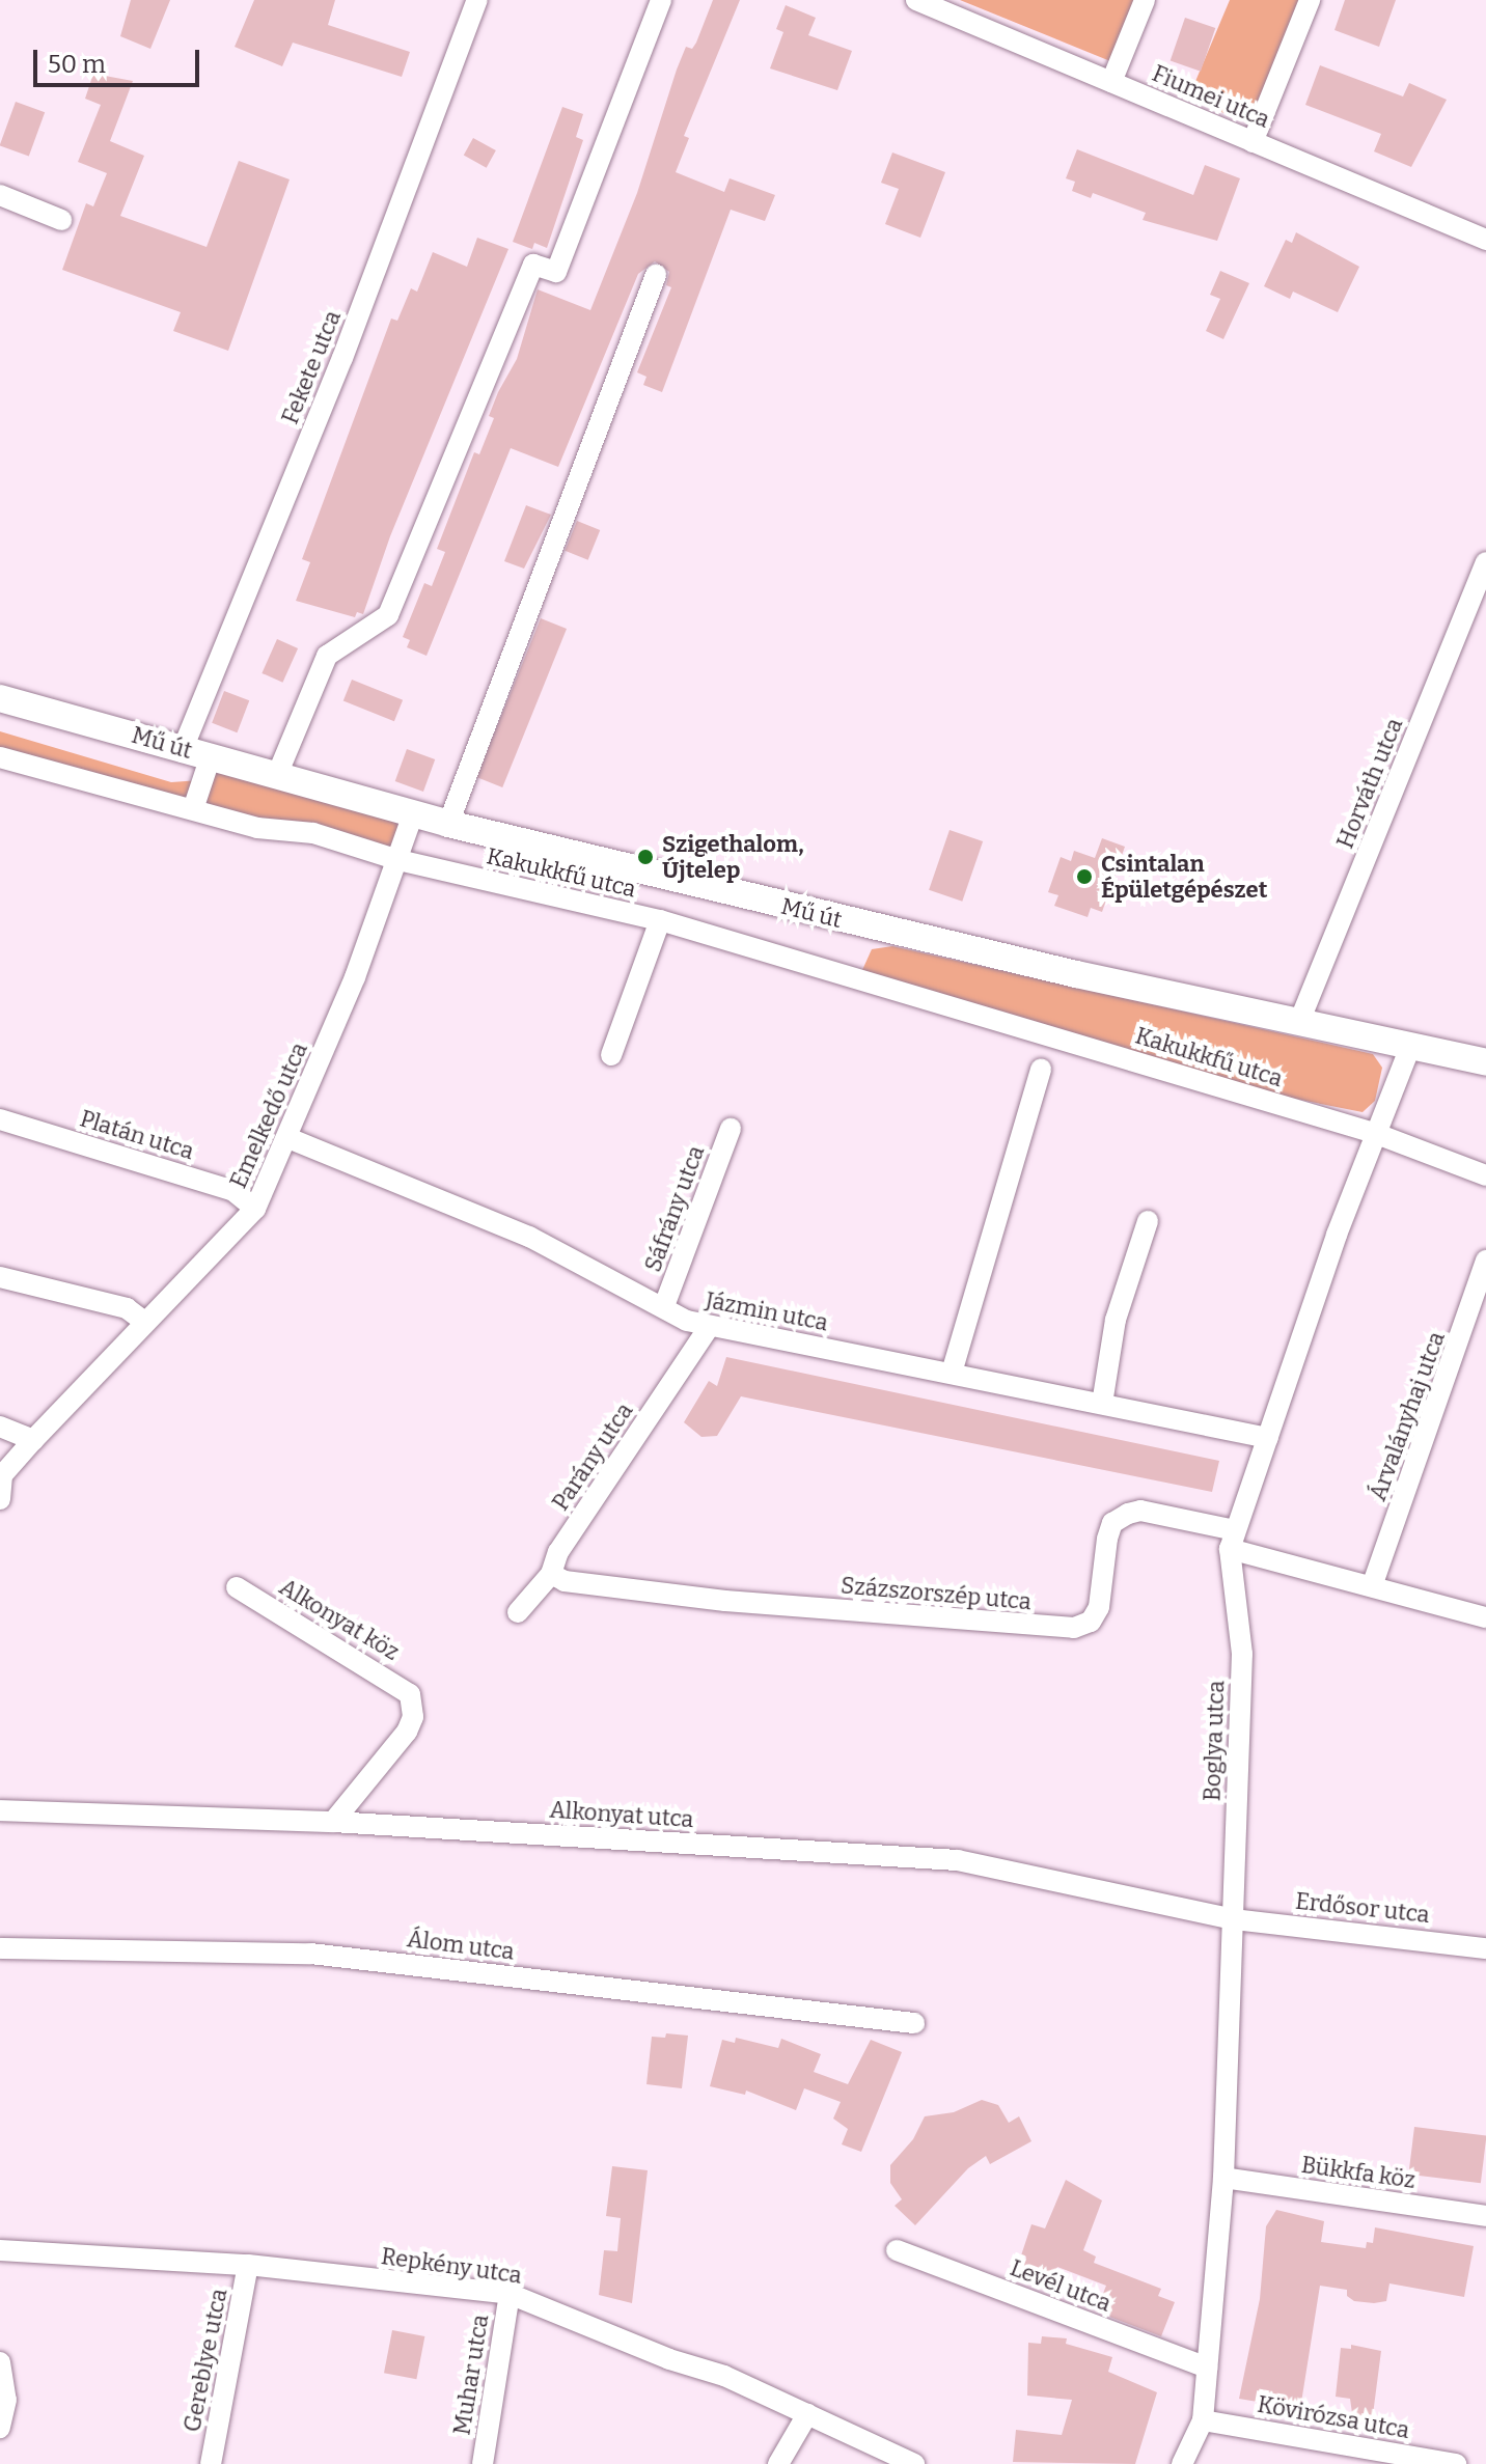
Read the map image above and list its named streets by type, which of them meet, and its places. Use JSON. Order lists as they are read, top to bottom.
{
  "streets": {
    "street": [
      "Fiumei utca",
      "Fekete utca",
      "Mű út",
      "Horváth utca",
      "Kakukkfű utca",
      "Emelkedő utca",
      "Platán utca",
      "Sáfrány utca",
      "Jázmin utca",
      "Árvalányhaj utca",
      "Parány utca",
      "Százszorszép utca",
      "Alkonyat köz",
      "Boglya utca",
      "Alkonyat utca",
      "Erdősor utca",
      "Álom utca",
      "Bükkfa köz",
      "Repkény utca",
      "Levél utca",
      "Gereblye utca",
      "Muhar utca",
      "Kövirózsa utca"
    ]
  },
  "crossings": [
    ["Fekete utca", "Mű út"],
    ["Mű út", "Horváth utca"],
    ["Mű út", "Emelkedő utca"],
    ["Mű út", "Boglya utca"],
    ["Kakukkfű utca", "Emelkedő utca"],
    ["Kakukkfű utca", "Boglya utca"],
    ["Emelkedő utca", "Platán utca"],
    ["Emelkedő utca", "Jázmin utca"],
    ["Sáfrány utca", "Jázmin utca"],
    ["Jázmin utca", "Parány utca"],
    ["Jázmin utca", "Boglya utca"],
    ["Parány utca", "Százszorszép utca"],
    ["Százszorszép utca", "Boglya utca"],
    ["Alkonyat köz", "Alkonyat utca"],
    ["Boglya utca", "Alkonyat utca"],
    ["Boglya utca", "Erdősor utca"],
    ["Boglya utca", "Bükkfa köz"],
    ["Boglya utca", "Levél utca"],
    ["Boglya utca", "Kövirózsa utca"],
    ["Alkonyat utca", "Erdősor utca"],
    ["Repkény utca", "Gereblye utca"],
    ["Repkény utca", "Muhar utca"]
  ],
  "places": ["Szigethalom, Újtelep", "Csintalan Épületgépészet"],
  "scale_bar": "50 m"
}
